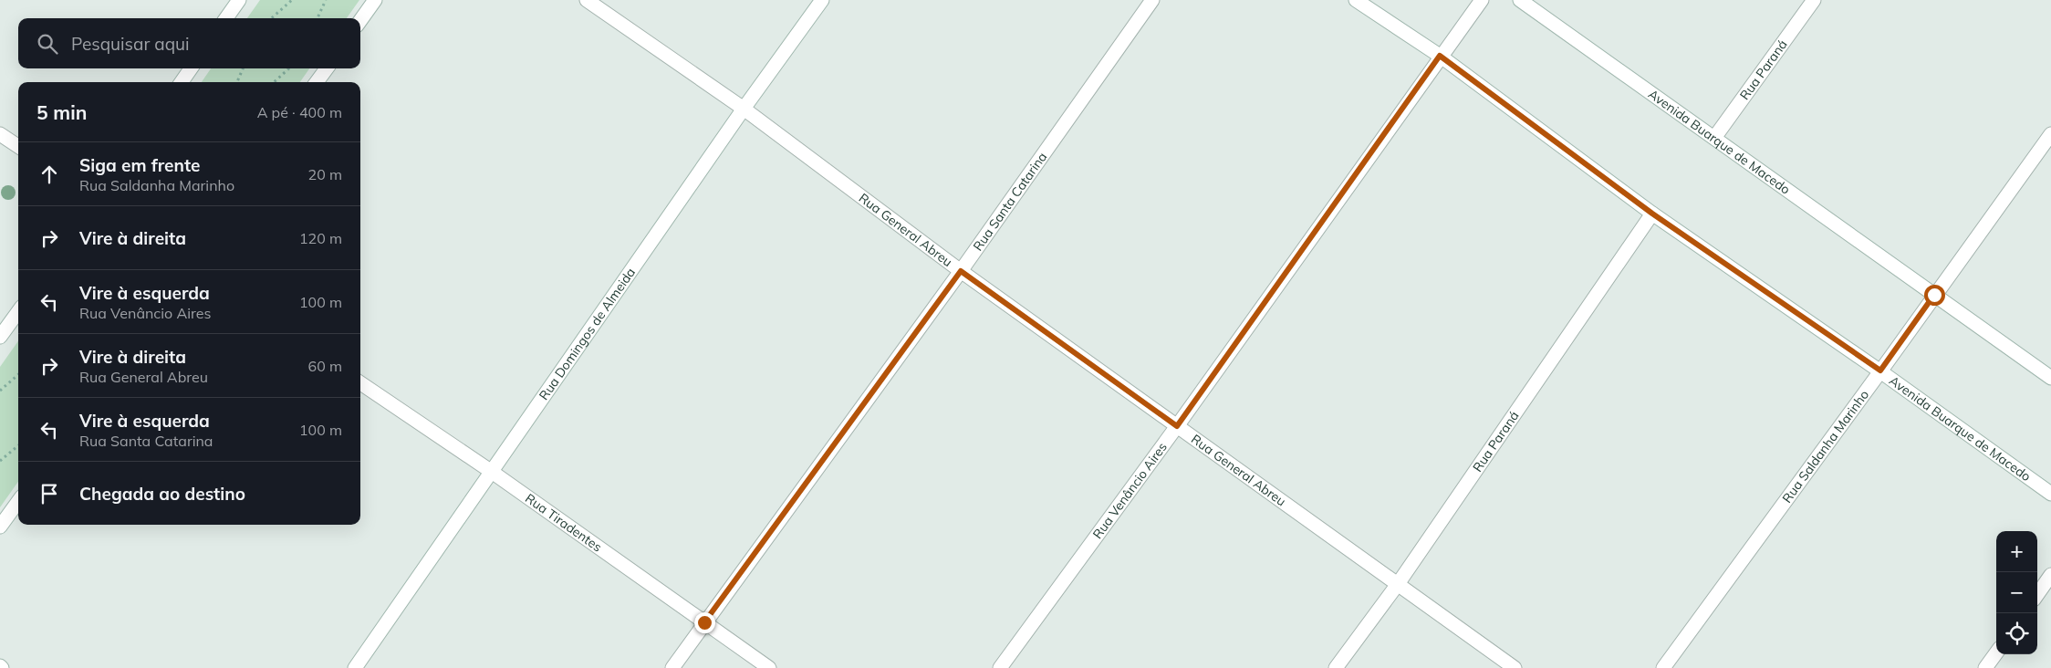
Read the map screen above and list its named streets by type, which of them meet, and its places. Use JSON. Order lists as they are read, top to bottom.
{
  "streets": {
    "street": [
      "Rua Paraná",
      "Avenida Buarque de Macedo",
      "Rua Santa Catarina",
      "Rua General Abreu",
      "Rua Domingos de Almeida",
      "Rua Saldanha Marinho",
      "Rua Venâncio Aires",
      "Rua Tiradentes"
    ]
  },
  "crossings": [
    ["Rua Paraná", "Avenida Buarque de Macedo"],
    ["Rua Paraná", "Rua General Abreu"],
    ["Avenida Buarque de Macedo", "Rua Saldanha Marinho"],
    ["Avenida Buarque de Macedo", "Rua Venâncio Aires"],
    ["Rua Santa Catarina", "Rua General Abreu"],
    ["Rua Santa Catarina", "Rua Tiradentes"],
    ["Rua General Abreu", "Rua Domingos de Almeida"],
    ["Rua General Abreu", "Rua Venâncio Aires"],
    ["Rua Domingos de Almeida", "Rua Tiradentes"]
  ],
  "page": {
    "search": "Pesquisar aqui",
    "heading": ["5 min", "A pé · 400 m"],
    "list": [
      ["Siga em frente", "Rua Saldanha Marinho", "20 m"],
      ["Vire à direita", "120 m"],
      ["Vire à esquerda", "Rua Venâncio Aires", "100 m"],
      ["Vire à direita", "Rua General Abreu", "60 m"],
      ["Vire à esquerda", "Rua Santa Catarina", "100 m"],
      "Chegada ao destino"
    ],
    "map_buttons": ["+", "−"]
  }
}
